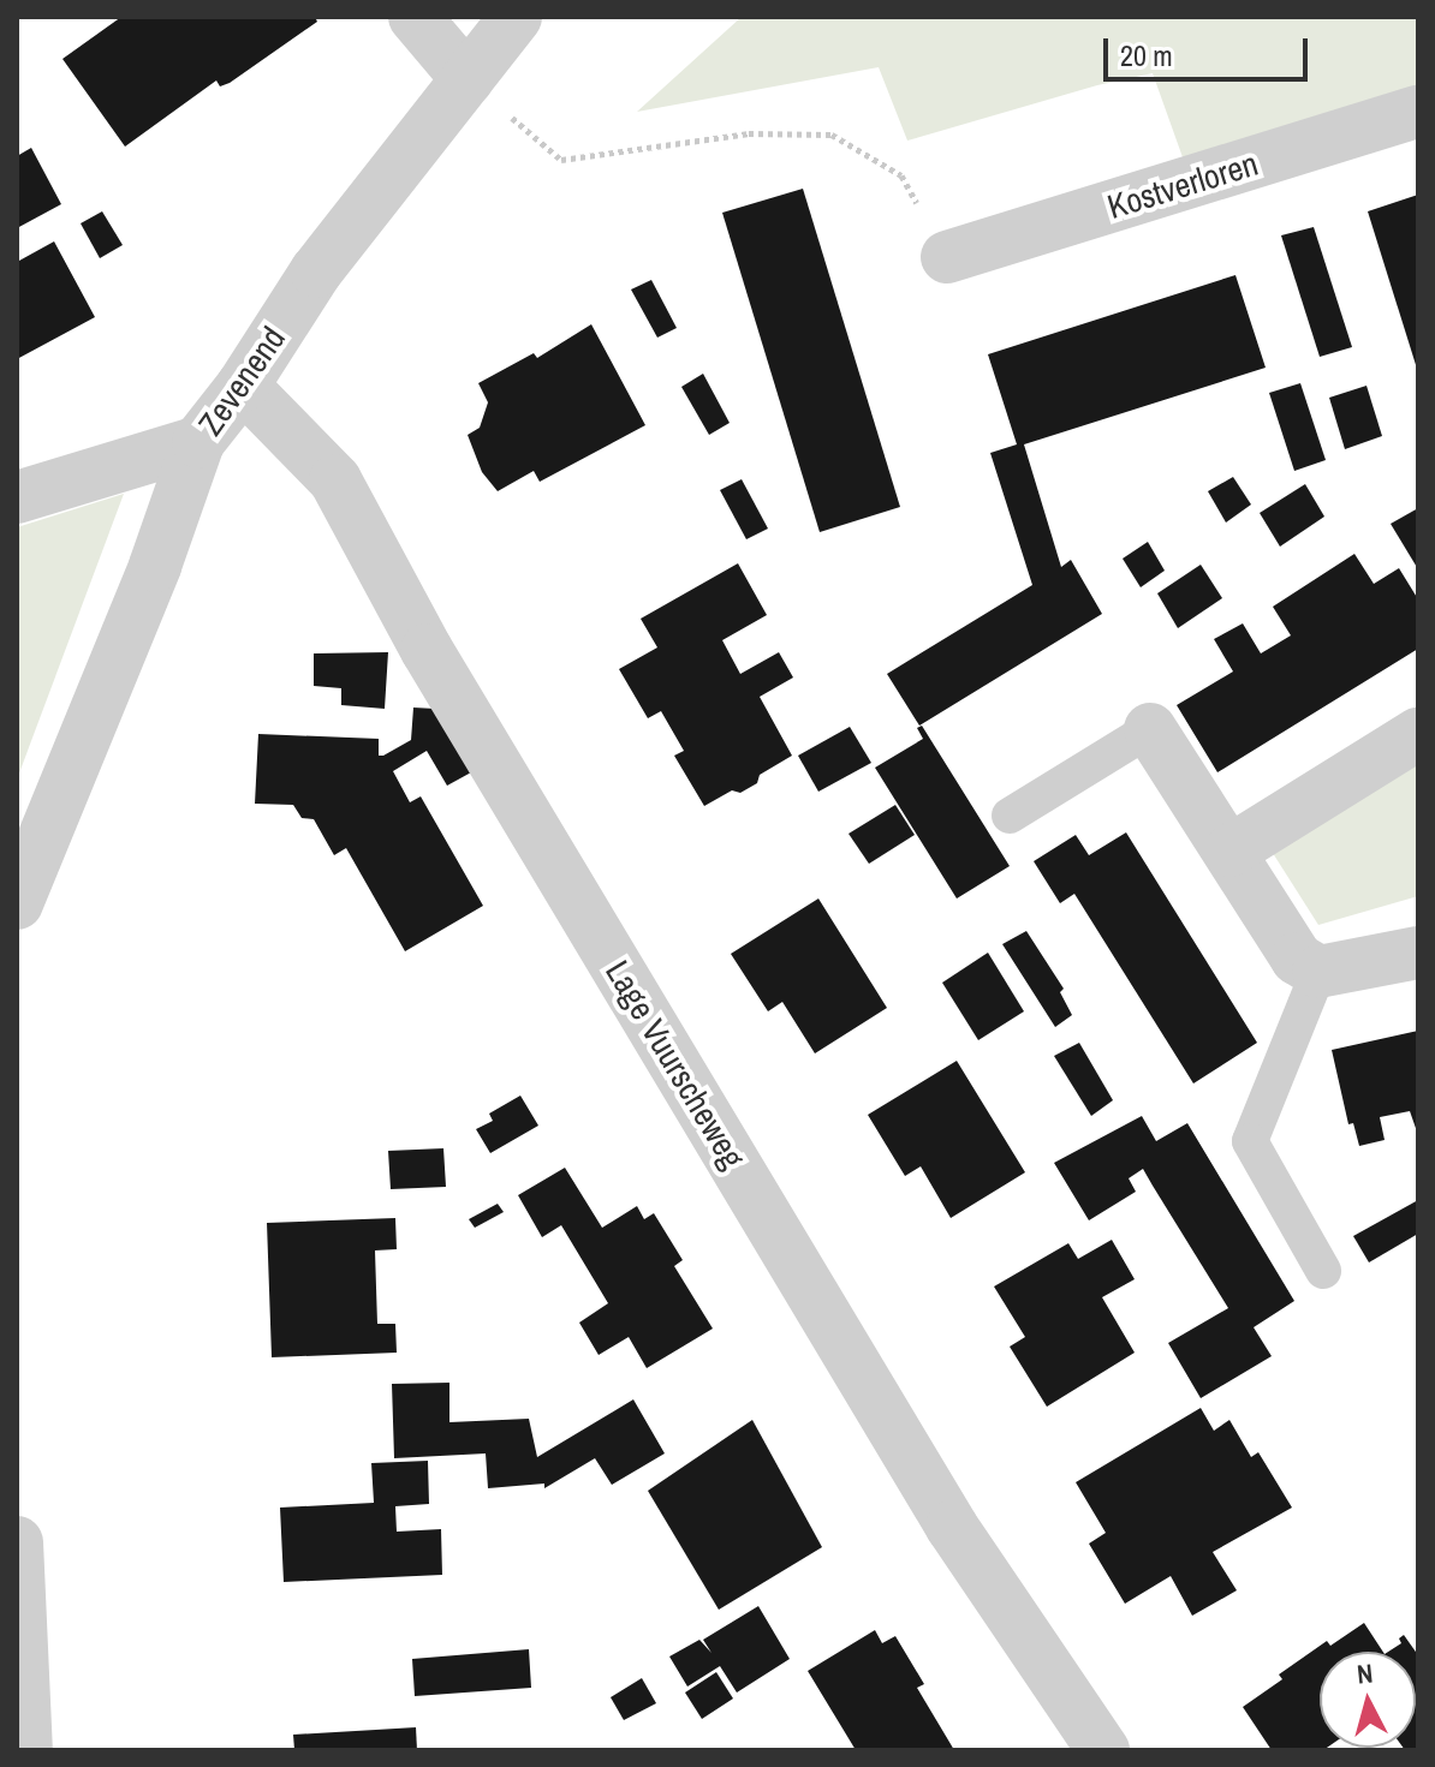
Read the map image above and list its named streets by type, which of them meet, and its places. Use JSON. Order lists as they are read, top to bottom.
{
  "streets": {
    "street": ["Kostverloren", "Zevenend", "Lage Vuurscheweg"]
  },
  "crossings": [
    ["Zevenend", "Lage Vuurscheweg"]
  ],
  "scale_bar": "20 m",
  "north": "top"
}
